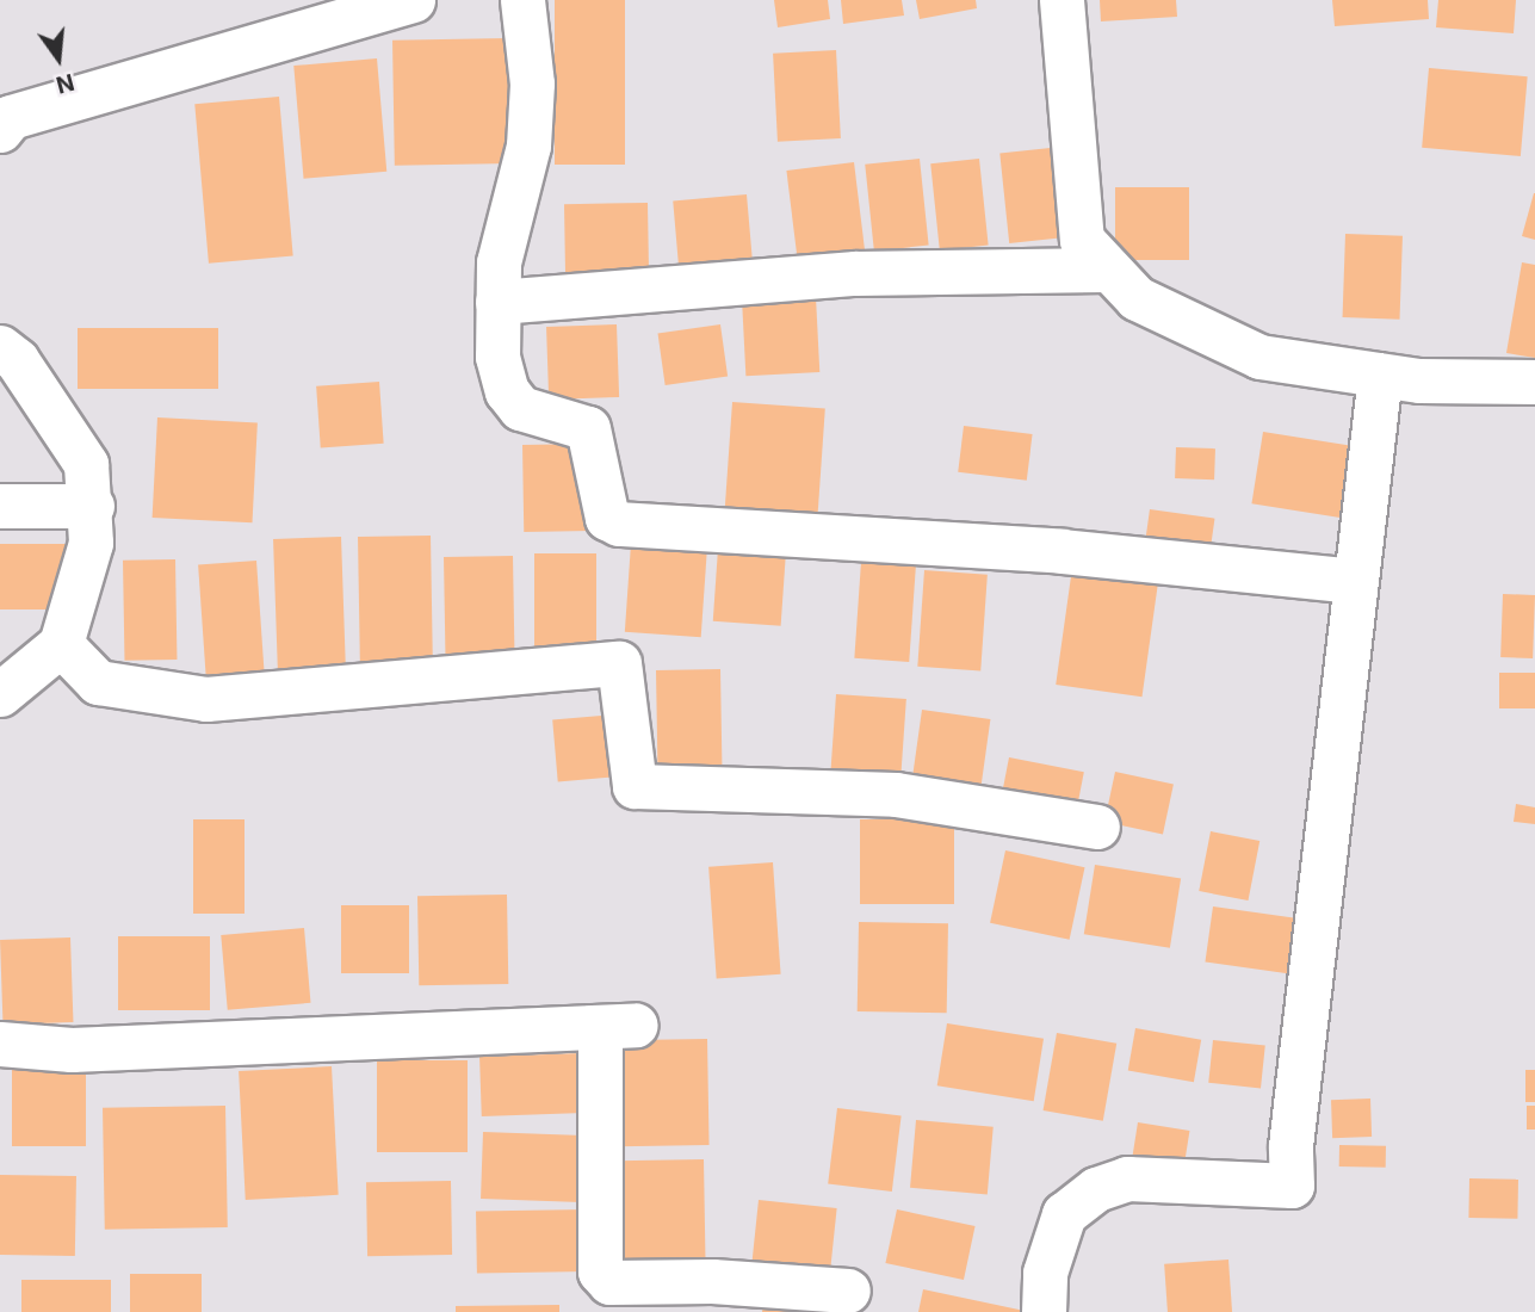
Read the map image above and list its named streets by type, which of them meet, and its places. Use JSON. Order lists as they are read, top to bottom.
{
  "north": "bottom"
}
